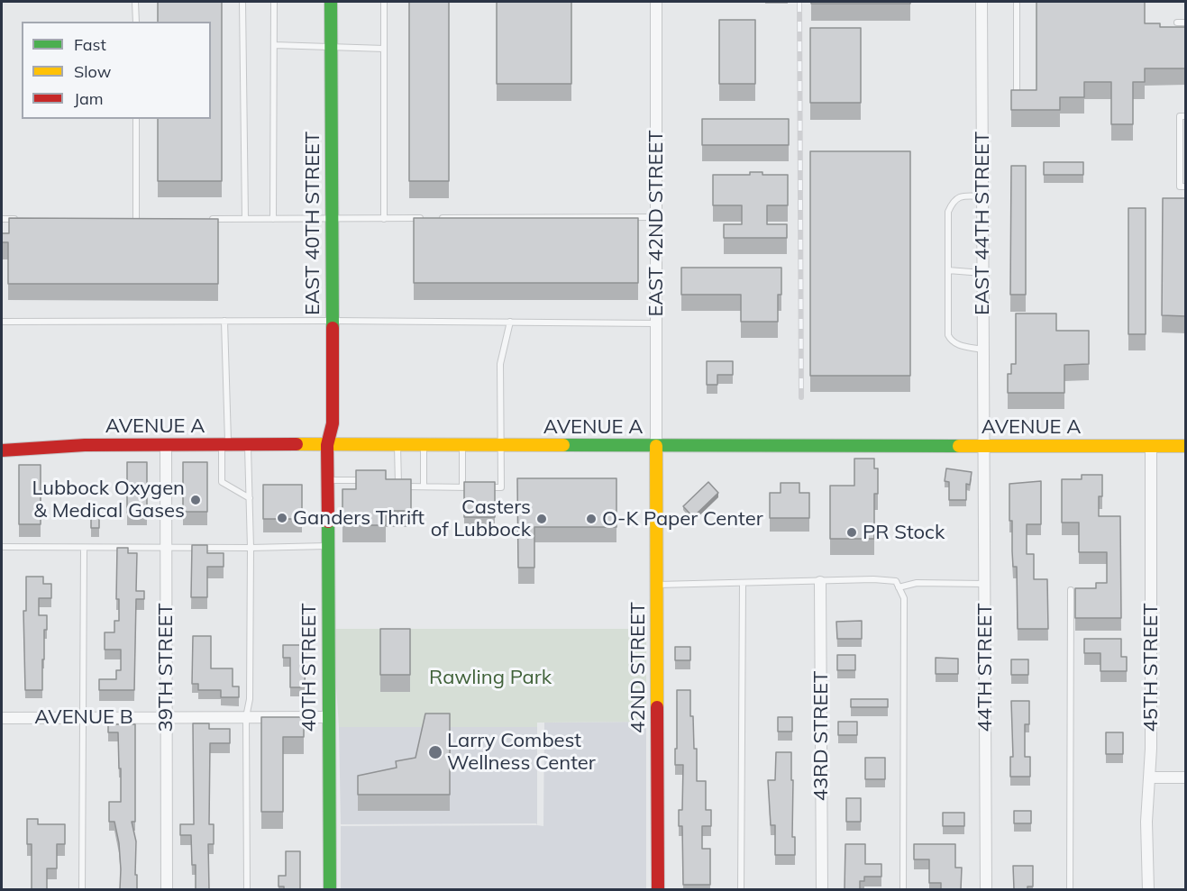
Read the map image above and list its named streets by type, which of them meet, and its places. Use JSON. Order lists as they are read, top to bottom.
{
  "streets": {
    "street": [
      "EAST 40TH STREET",
      "EAST 42ND STREET",
      "EAST 44TH STREET",
      "AVENUE A",
      "39TH STREET",
      "40TH STREET",
      "42ND STREET",
      "44TH STREET",
      "45TH STREET",
      "AVENUE B",
      "43RD STREET"
    ]
  },
  "crossings": [
    ["EAST 40TH STREET", "AVENUE A"],
    ["EAST 40TH STREET", "40TH STREET"],
    ["EAST 42ND STREET", "AVENUE A"],
    ["EAST 42ND STREET", "42ND STREET"],
    ["EAST 44TH STREET", "AVENUE A"],
    ["EAST 44TH STREET", "44TH STREET"],
    ["AVENUE A", "39TH STREET"],
    ["AVENUE A", "40TH STREET"],
    ["AVENUE A", "42ND STREET"],
    ["AVENUE A", "44TH STREET"],
    ["AVENUE A", "45TH STREET"],
    ["39TH STREET", "AVENUE B"],
    ["40TH STREET", "AVENUE B"]
  ],
  "parks": ["Rawling Park"],
  "places": [
    "Lubbock Oxygen & Medical Gases",
    "Ganders Thrift",
    "Casters of Lubbock",
    "O-K Paper Center",
    "PR Stock",
    "Larry Combest Wellness Center"
  ],
  "legend": ["Fast", "Slow", "Jam"]
}
